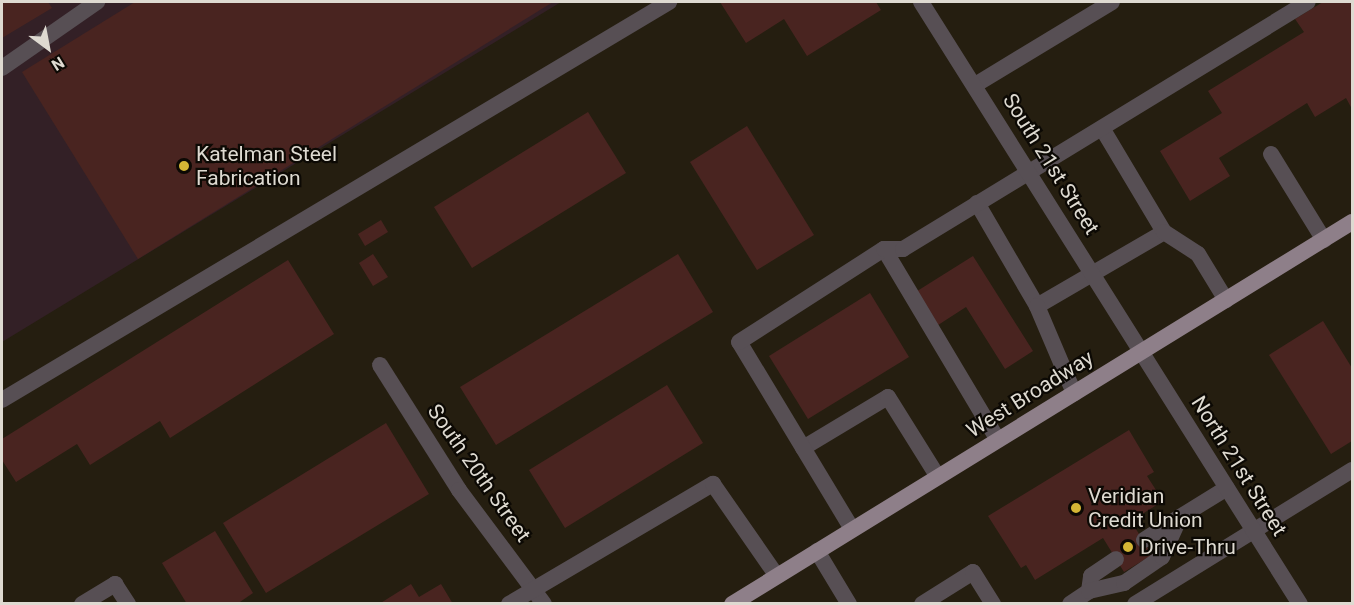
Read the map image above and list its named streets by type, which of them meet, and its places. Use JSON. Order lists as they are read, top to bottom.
{
  "streets": {
    "main road": ["West Broadway"],
    "street": ["South 21st Street", "North 21st Street", "South 20th Street"]
  },
  "crossings": [
    ["South 21st Street", "West Broadway"],
    ["South 21st Street", "North 21st Street"],
    ["West Broadway", "North 21st Street"]
  ],
  "places": ["Katelman Steel Fabrication", "Veridian Credit Union", "Drive-Thru"],
  "north": "bottom right"
}
